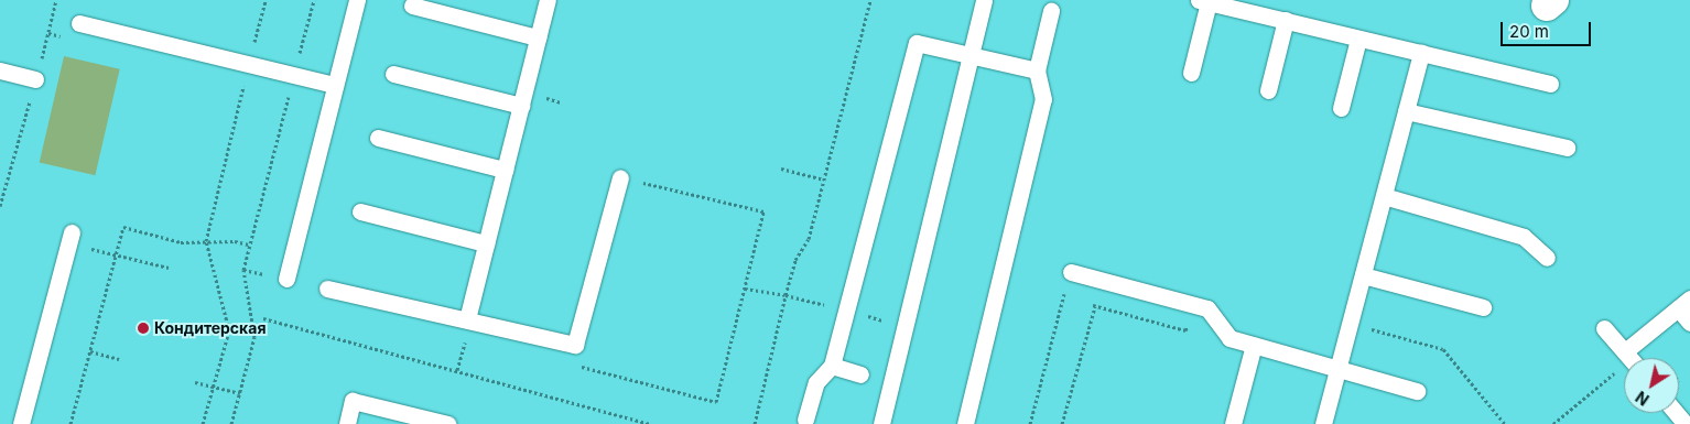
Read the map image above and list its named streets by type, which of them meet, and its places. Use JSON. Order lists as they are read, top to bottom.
{
  "places": ["Кондитерская"],
  "scale_bar": "20 m",
  "north": "bottom left"
}
